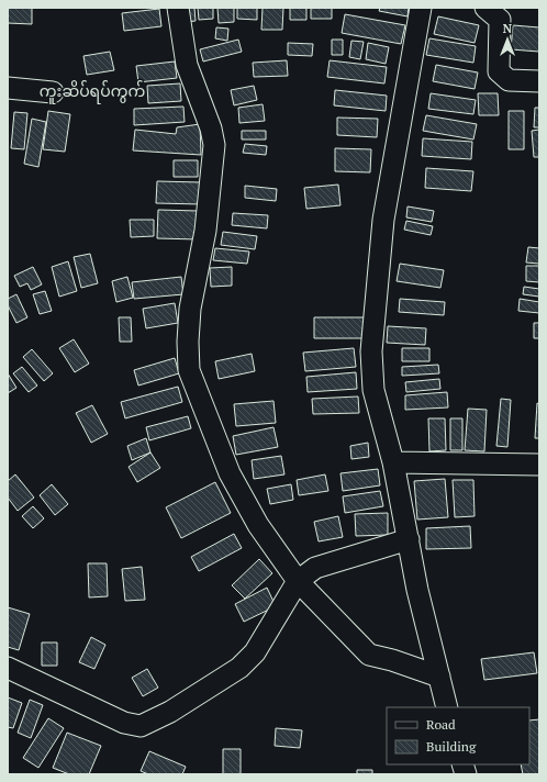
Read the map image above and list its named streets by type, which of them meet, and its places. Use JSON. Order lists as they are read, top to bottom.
{
  "districts": ["ကူးဆိပ်ရပ်ကွက်"],
  "legend": ["Road", "Building"],
  "north": "top"
}
